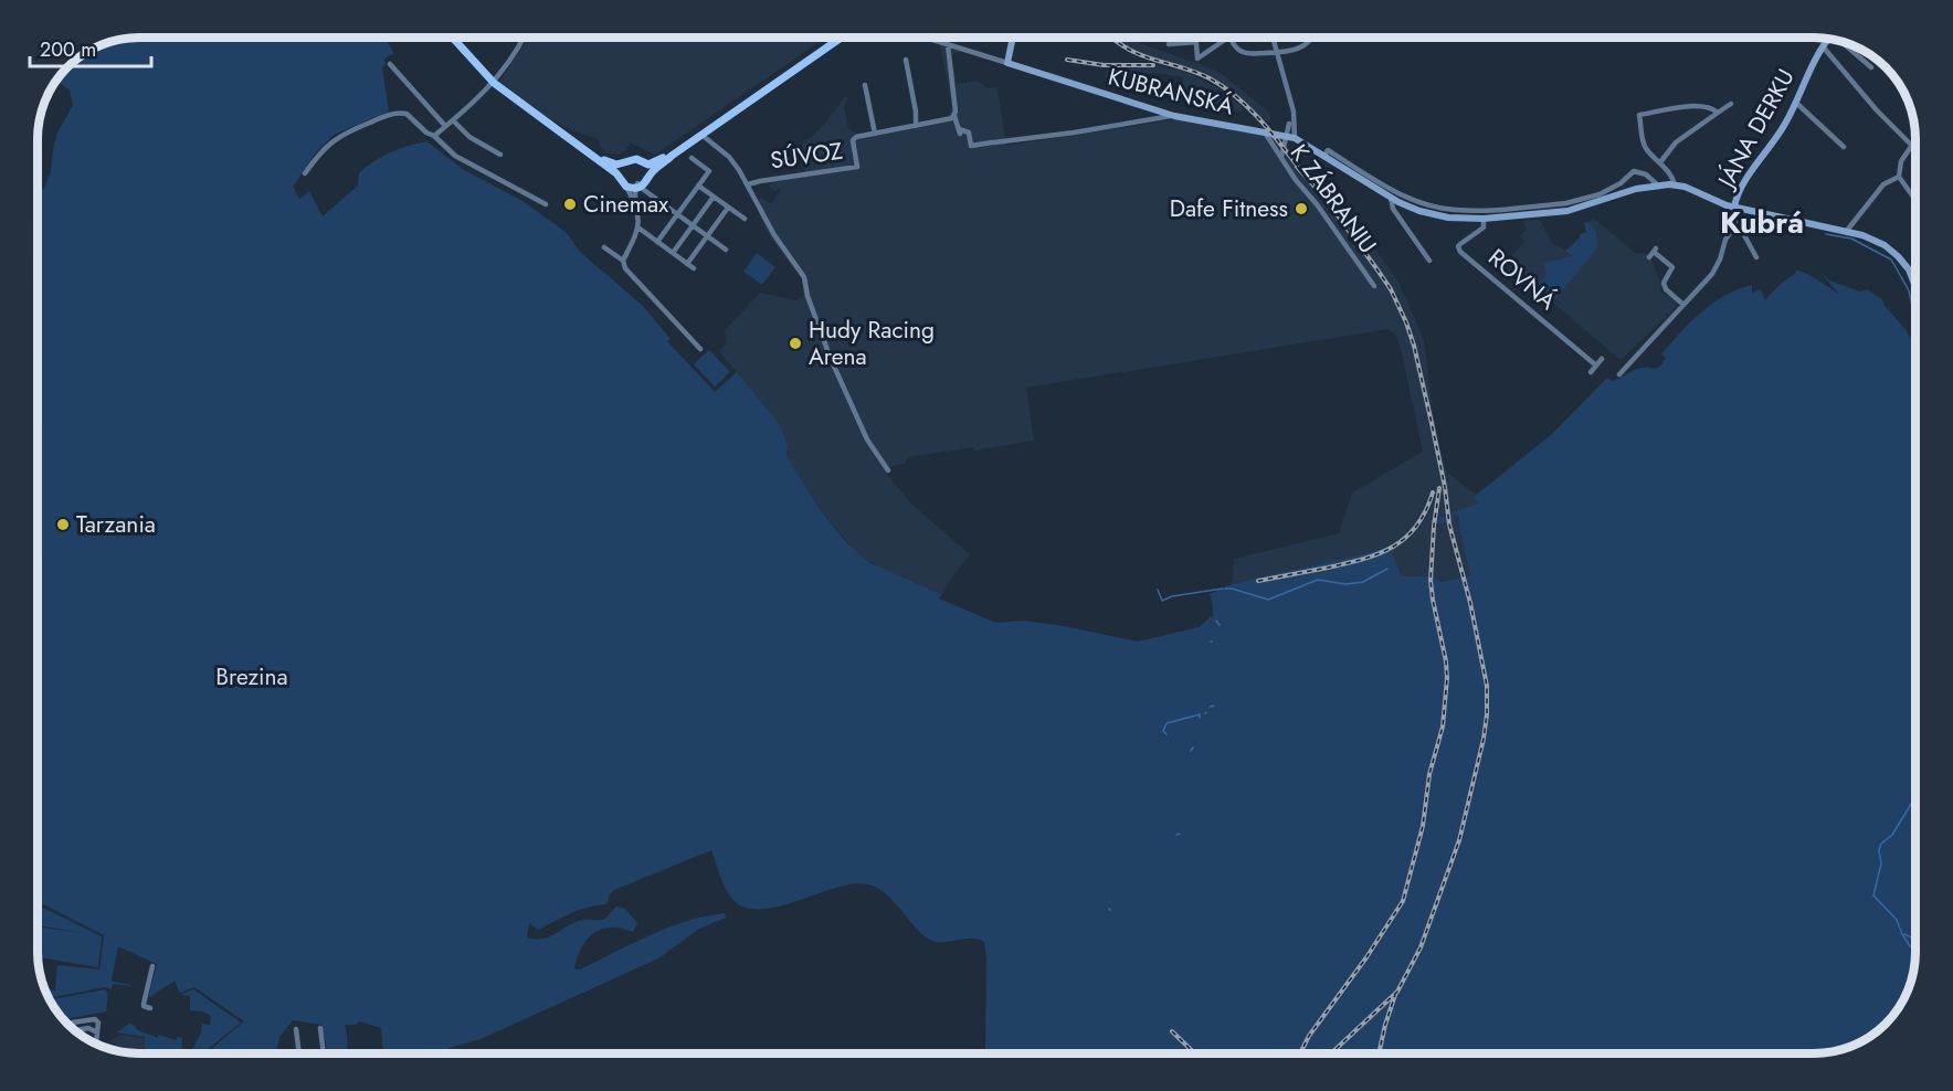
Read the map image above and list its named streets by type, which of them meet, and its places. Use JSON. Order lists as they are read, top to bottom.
{
  "streets": {
    "street": [
      "KUBRANSKÁ",
      "JÁNA DERKU",
      "SÚVOZ",
      "K ZÁBRANIU",
      "ROVNÁ"
    ]
  },
  "crossings": [
    ["KUBRANSKÁ", "JÁNA DERKU"],
    ["KUBRANSKÁ", "K ZÁBRANIU"],
    ["KUBRANSKÁ", "ROVNÁ"]
  ],
  "districts": ["Kubrá"],
  "parks": ["Brezina"],
  "places": [
    "Cinemax",
    "Dafe Fitness",
    "Hudy Racing Arena",
    "Tarzania"
  ],
  "scale_bar": "200 m"
}
